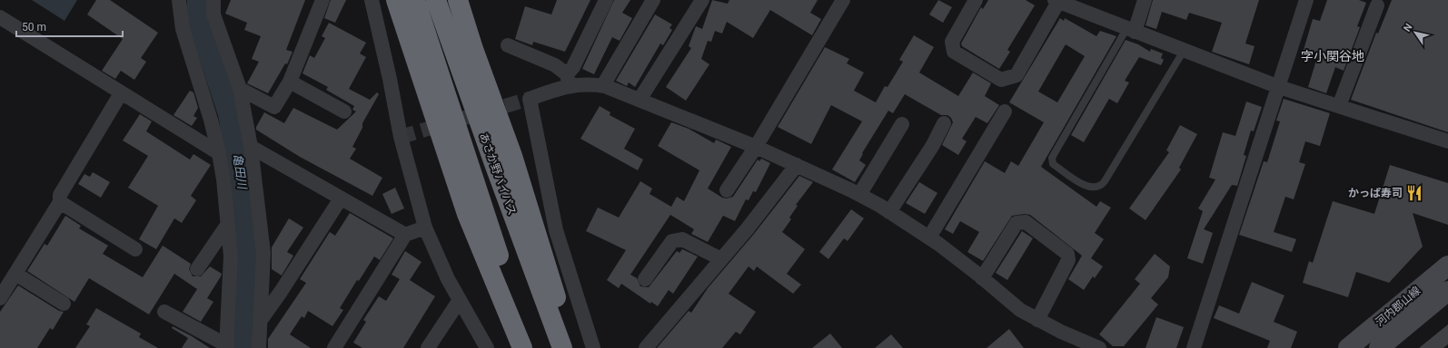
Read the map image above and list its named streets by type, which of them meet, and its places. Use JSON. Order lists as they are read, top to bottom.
{
  "streets": {
    "highway": ["あさか野バイパス"],
    "main road": ["河内郡山線"]
  },
  "districts": ["字小関谷地"],
  "water": ["亀田川"],
  "places": {
    "restaurant": ["かっぱ寿司"]
  },
  "scale_bar": "50 m",
  "north": "top left"
}
